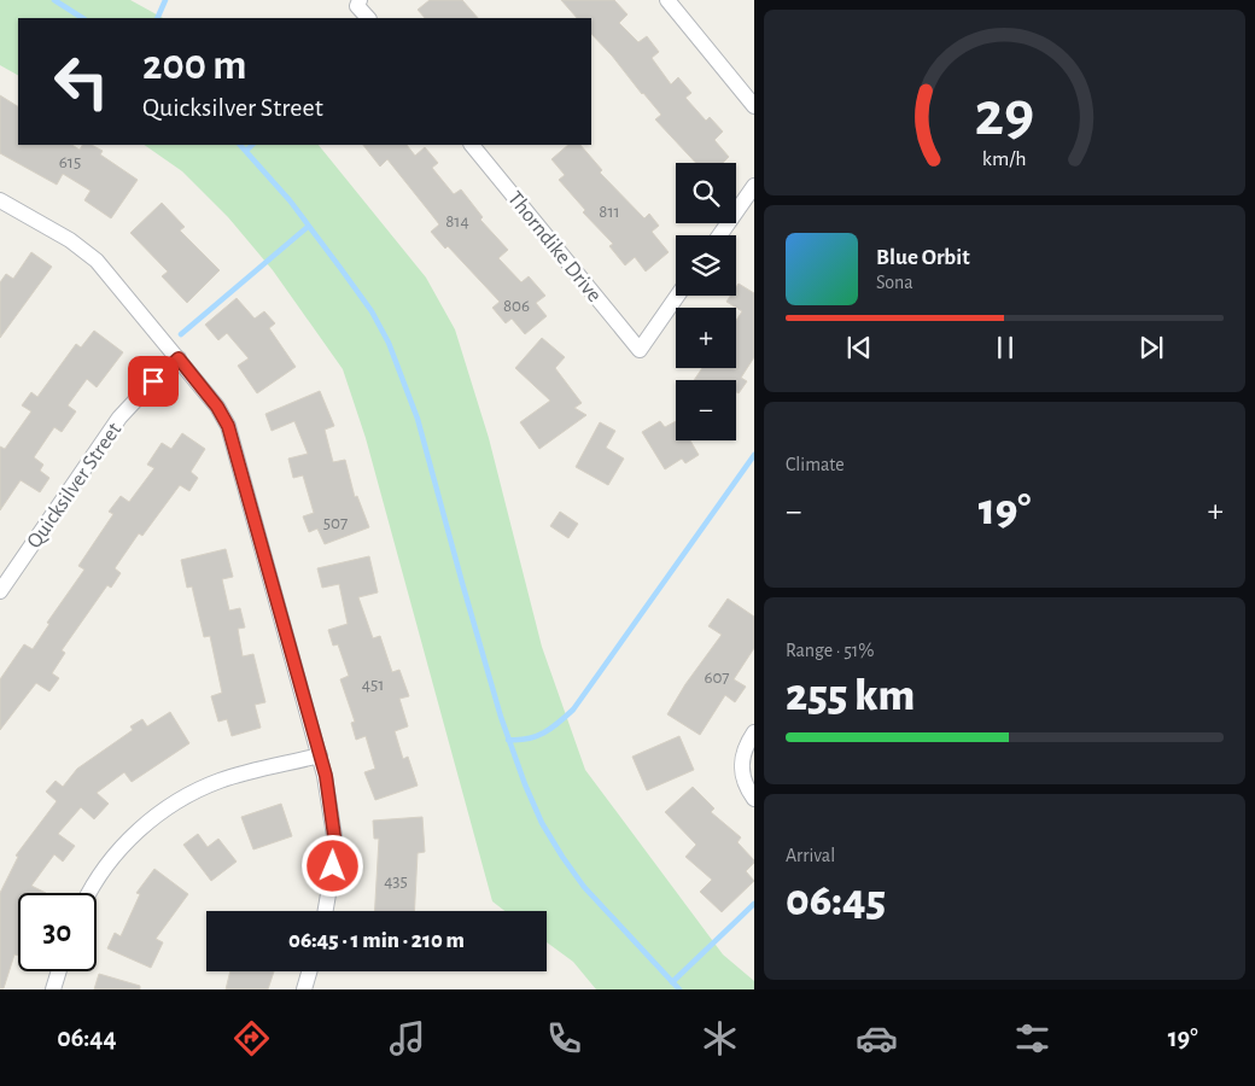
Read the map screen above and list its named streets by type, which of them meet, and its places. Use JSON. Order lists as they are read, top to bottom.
{
  "streets": {
    "street": ["Thorndike Drive", "Quicksilver Street"]
  },
  "house_numbers": [
    "615",
    "811",
    "814",
    "806",
    "507",
    "607",
    "451",
    "435"
  ],
  "page": {
    "turn": ["200 m", "Quicksilver Street"],
    "map_buttons": ["+", "−"],
    "song": ["Blue Orbit", "Sona"],
    "tile": [
      "Climate",
      ["Range · 51%", "255 km"],
      ["Arrival", "06:45"]
    ],
    "heat": ["−", "19°", "+"],
    "limit": "30",
    "trip": "06:45 · 1 min · 210 m",
    "tabs": ["06:44", "19°"],
    "gauge": ["29", "km/h"]
  }
}
